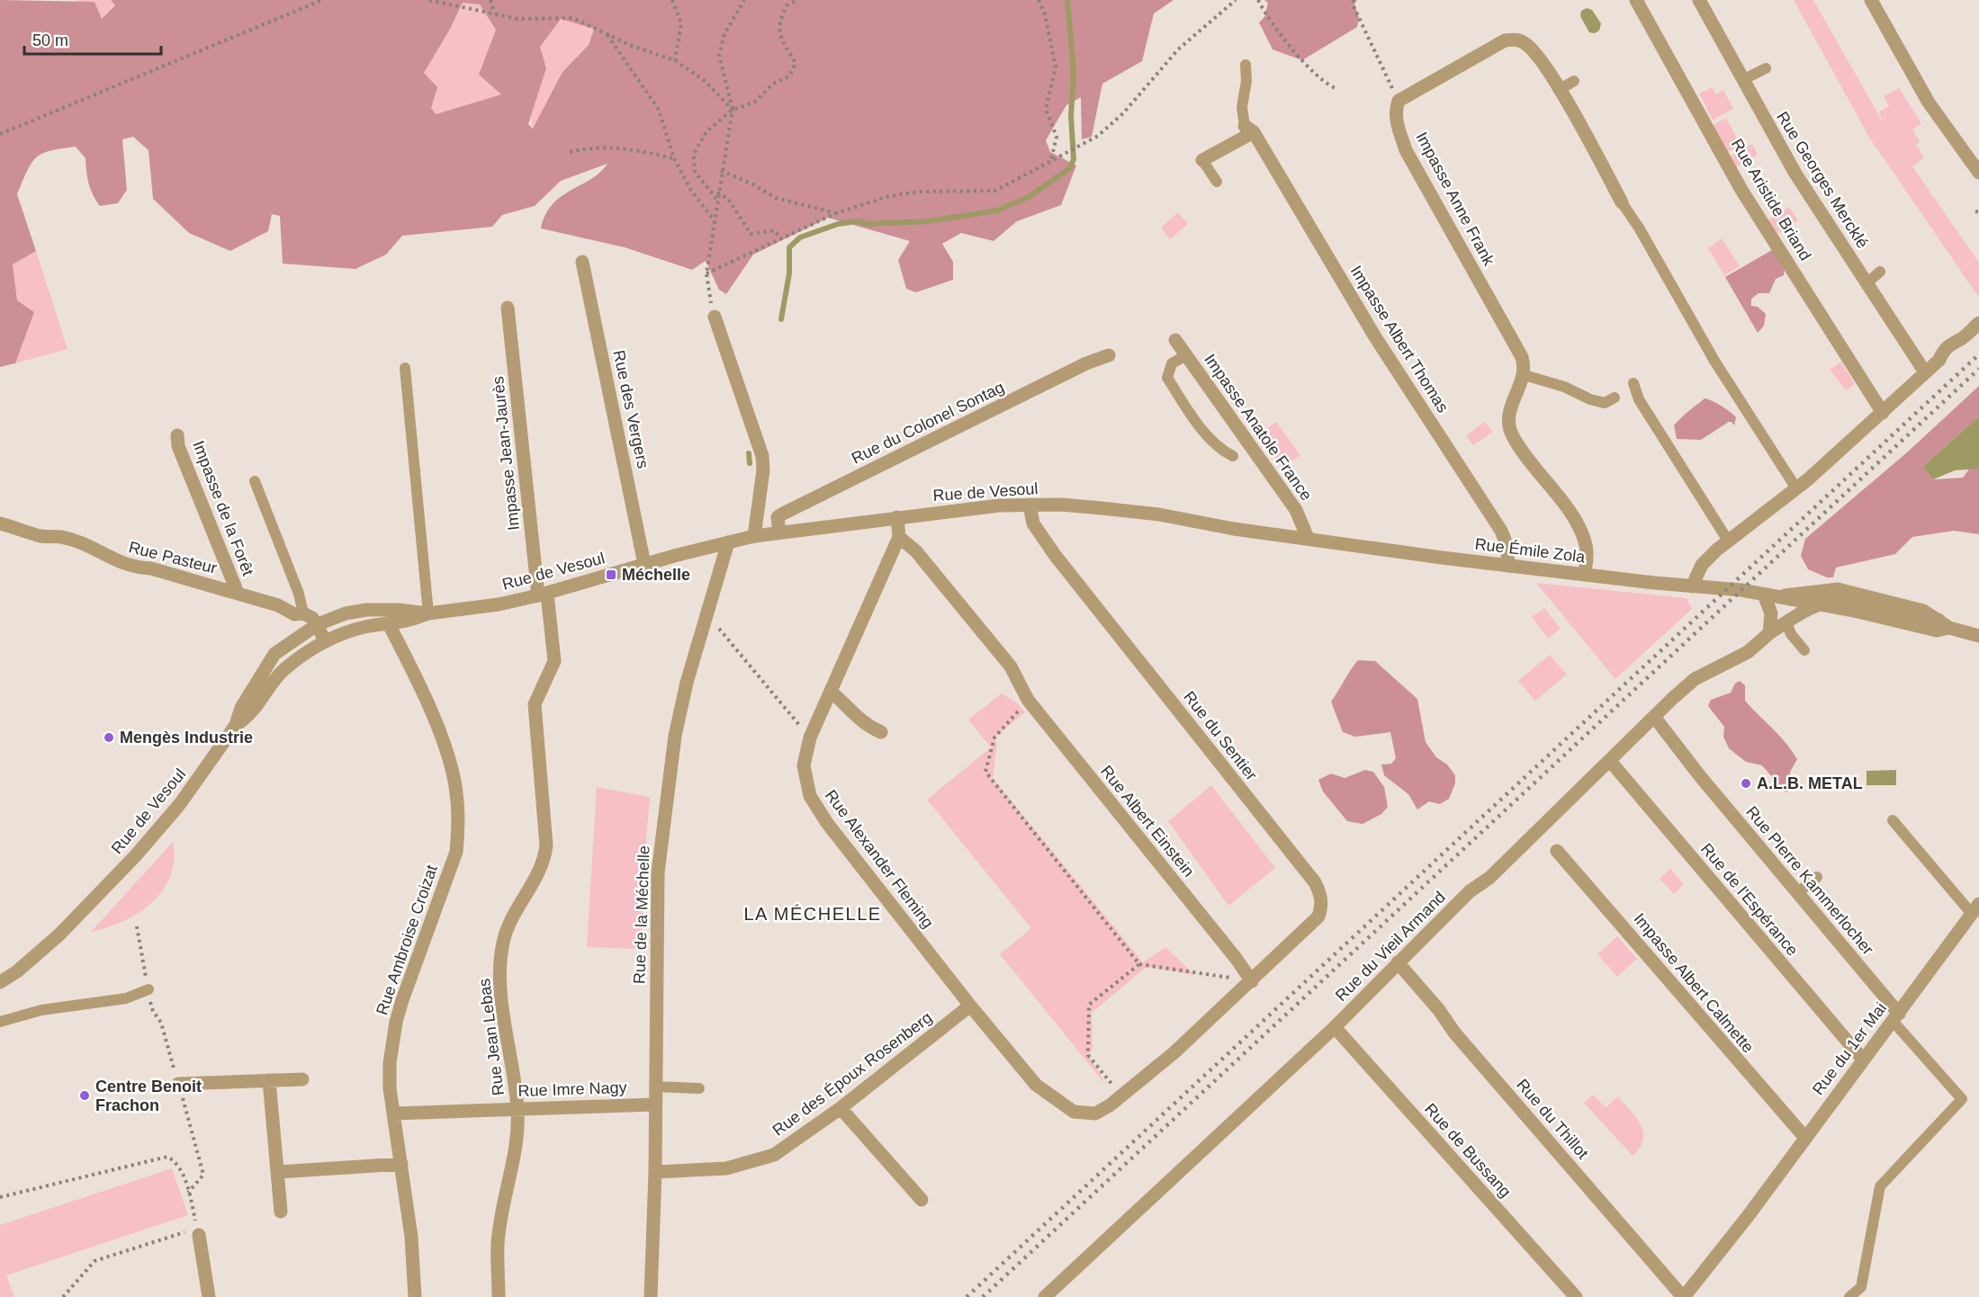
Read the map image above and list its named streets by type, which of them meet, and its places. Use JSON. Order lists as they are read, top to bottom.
{
  "streets": {
    "street": [
      "Rue Georges Mercklé",
      "Impasse Anne Frank",
      "Rue Aristide Briand",
      "Impasse Albert Thomas",
      "Rue des Vergers",
      "Rue du Colonel Sontag",
      "Impasse Anatole France",
      "Impasse Jean-Jaurès",
      "Rue de Vesoul",
      "Impasse de la Forêt",
      "Rue Émile Zola",
      "Rue Pasteur",
      "Rue du Sentier",
      "Rue Albert Einstein",
      "Rue Alexander Fleming",
      "Rue PIerre Kammerlocher",
      "Rue de l'Espérance",
      "Rue de la Méchelle",
      "Rue Ambroise Croizat",
      "Rue du Vieil Armand",
      "Impasse Albert Calmette",
      "Rue Jean Lebas",
      "Rue du 1er Mai",
      "Rue des Époux Rosenberg",
      "Rue Imre Nagy",
      "Rue du Thillot",
      "Rue de Bussang"
    ]
  },
  "crossings": [
    ["Impasse Albert Thomas", "Rue Émile Zola"],
    ["Rue des Vergers", "Rue de Vesoul"],
    ["Rue du Colonel Sontag", "Rue de Vesoul"],
    ["Impasse Anatole France", "Rue Émile Zola"],
    ["Impasse Jean-Jaurès", "Rue de Vesoul"],
    ["Impasse Jean-Jaurès", "Rue Jean Lebas"],
    ["Rue de Vesoul", "Rue Émile Zola"],
    ["Rue de Vesoul", "Rue Pasteur"],
    ["Rue de Vesoul", "Rue du Sentier"],
    ["Rue de Vesoul", "Rue Alexander Fleming"],
    ["Rue de Vesoul", "Rue de la Méchelle"],
    ["Rue de Vesoul", "Rue Jean Lebas"],
    ["Impasse de la Forêt", "Rue Pasteur"],
    ["Rue Émile Zola", "Rue du Vieil Armand"],
    ["Rue du Sentier", "Rue Albert Einstein"],
    ["Rue Albert Einstein", "Rue Alexander Fleming"],
    ["Rue Alexander Fleming", "Rue des Époux Rosenberg"],
    ["Rue PIerre Kammerlocher", "Rue du Vieil Armand"],
    ["Rue PIerre Kammerlocher", "Rue du 1er Mai"],
    ["Rue de l'Espérance", "Rue du Vieil Armand"],
    ["Rue de l'Espérance", "Rue du 1er Mai"],
    ["Rue de la Méchelle", "Rue des Époux Rosenberg"],
    ["Rue de la Méchelle", "Rue Imre Nagy"],
    ["Rue Ambroise Croizat", "Rue Imre Nagy"],
    ["Rue du Vieil Armand", "Rue du Thillot"],
    ["Rue du Vieil Armand", "Rue de Bussang"],
    ["Impasse Albert Calmette", "Rue du 1er Mai"],
    ["Rue Jean Lebas", "Rue Imre Nagy"],
    ["Rue du 1er Mai", "Rue du Thillot"]
  ],
  "districts": ["LA MÉCHELLE"],
  "places": {
    "transit": ["Méchelle"],
    "other": ["Mengès Industrie", "A.L.B. METAL", "Centre Benoit Frachon"]
  },
  "scale_bar": "50 m"
}
